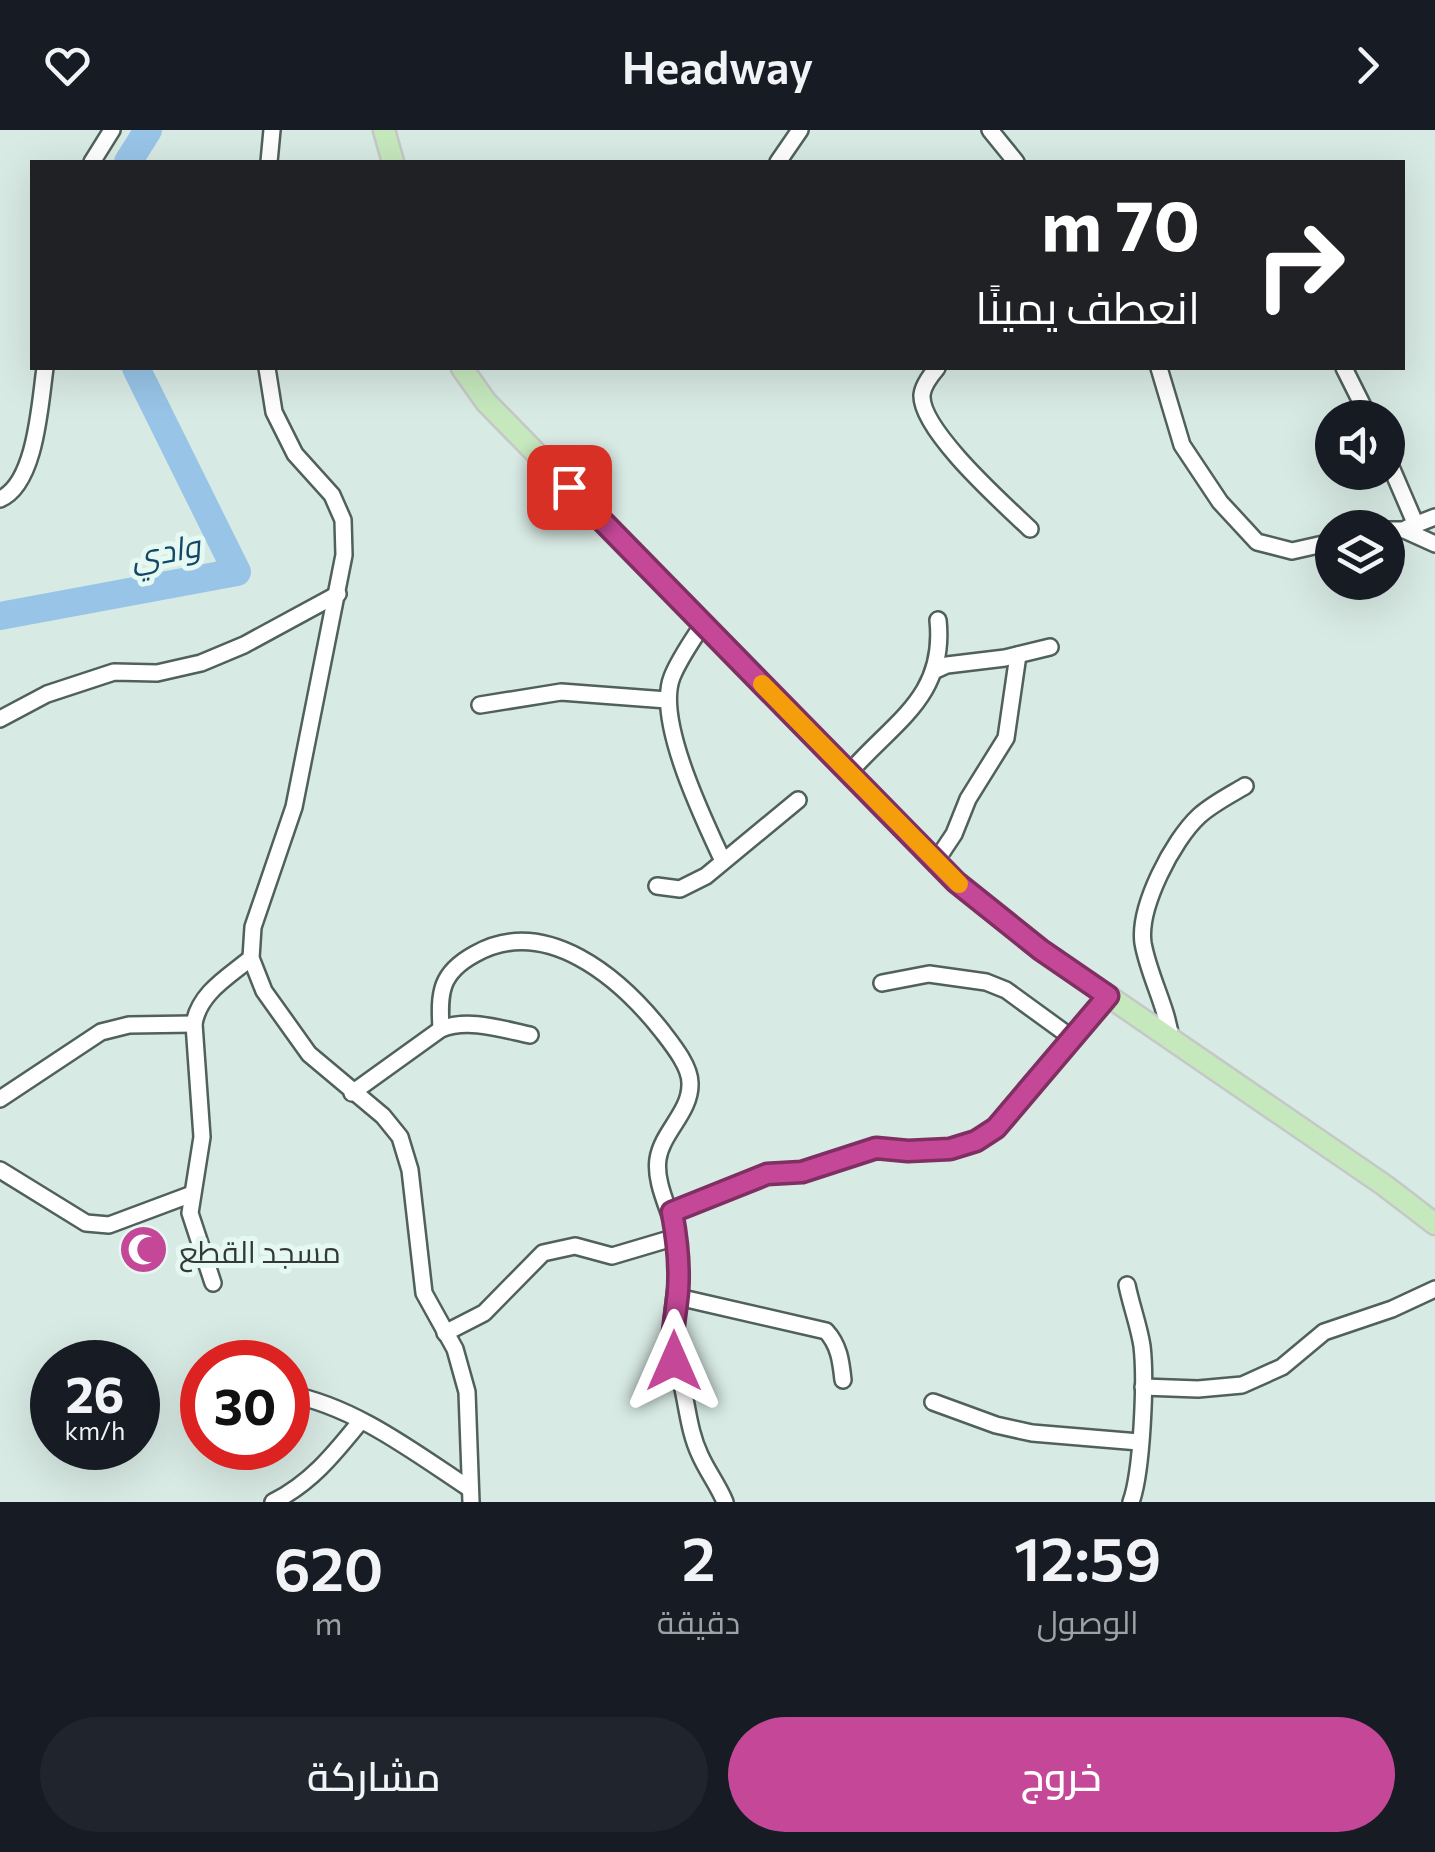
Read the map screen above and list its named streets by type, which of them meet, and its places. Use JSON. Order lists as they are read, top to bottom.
{
  "water": ["وادي"],
  "places": {
    "mosque": ["مسجد القطع"]
  },
  "page": {
    "header": "Headway",
    "turn": ["70 m", "انعطف يمينًا"],
    "speed": "26 km/h",
    "limit": "30",
    "eta": [
      "12:59",
      "الوصول",
      "2",
      "دقيقة",
      "620",
      "m"
    ],
    "buttons": ["خروج", "مشاركة"]
  }
}
